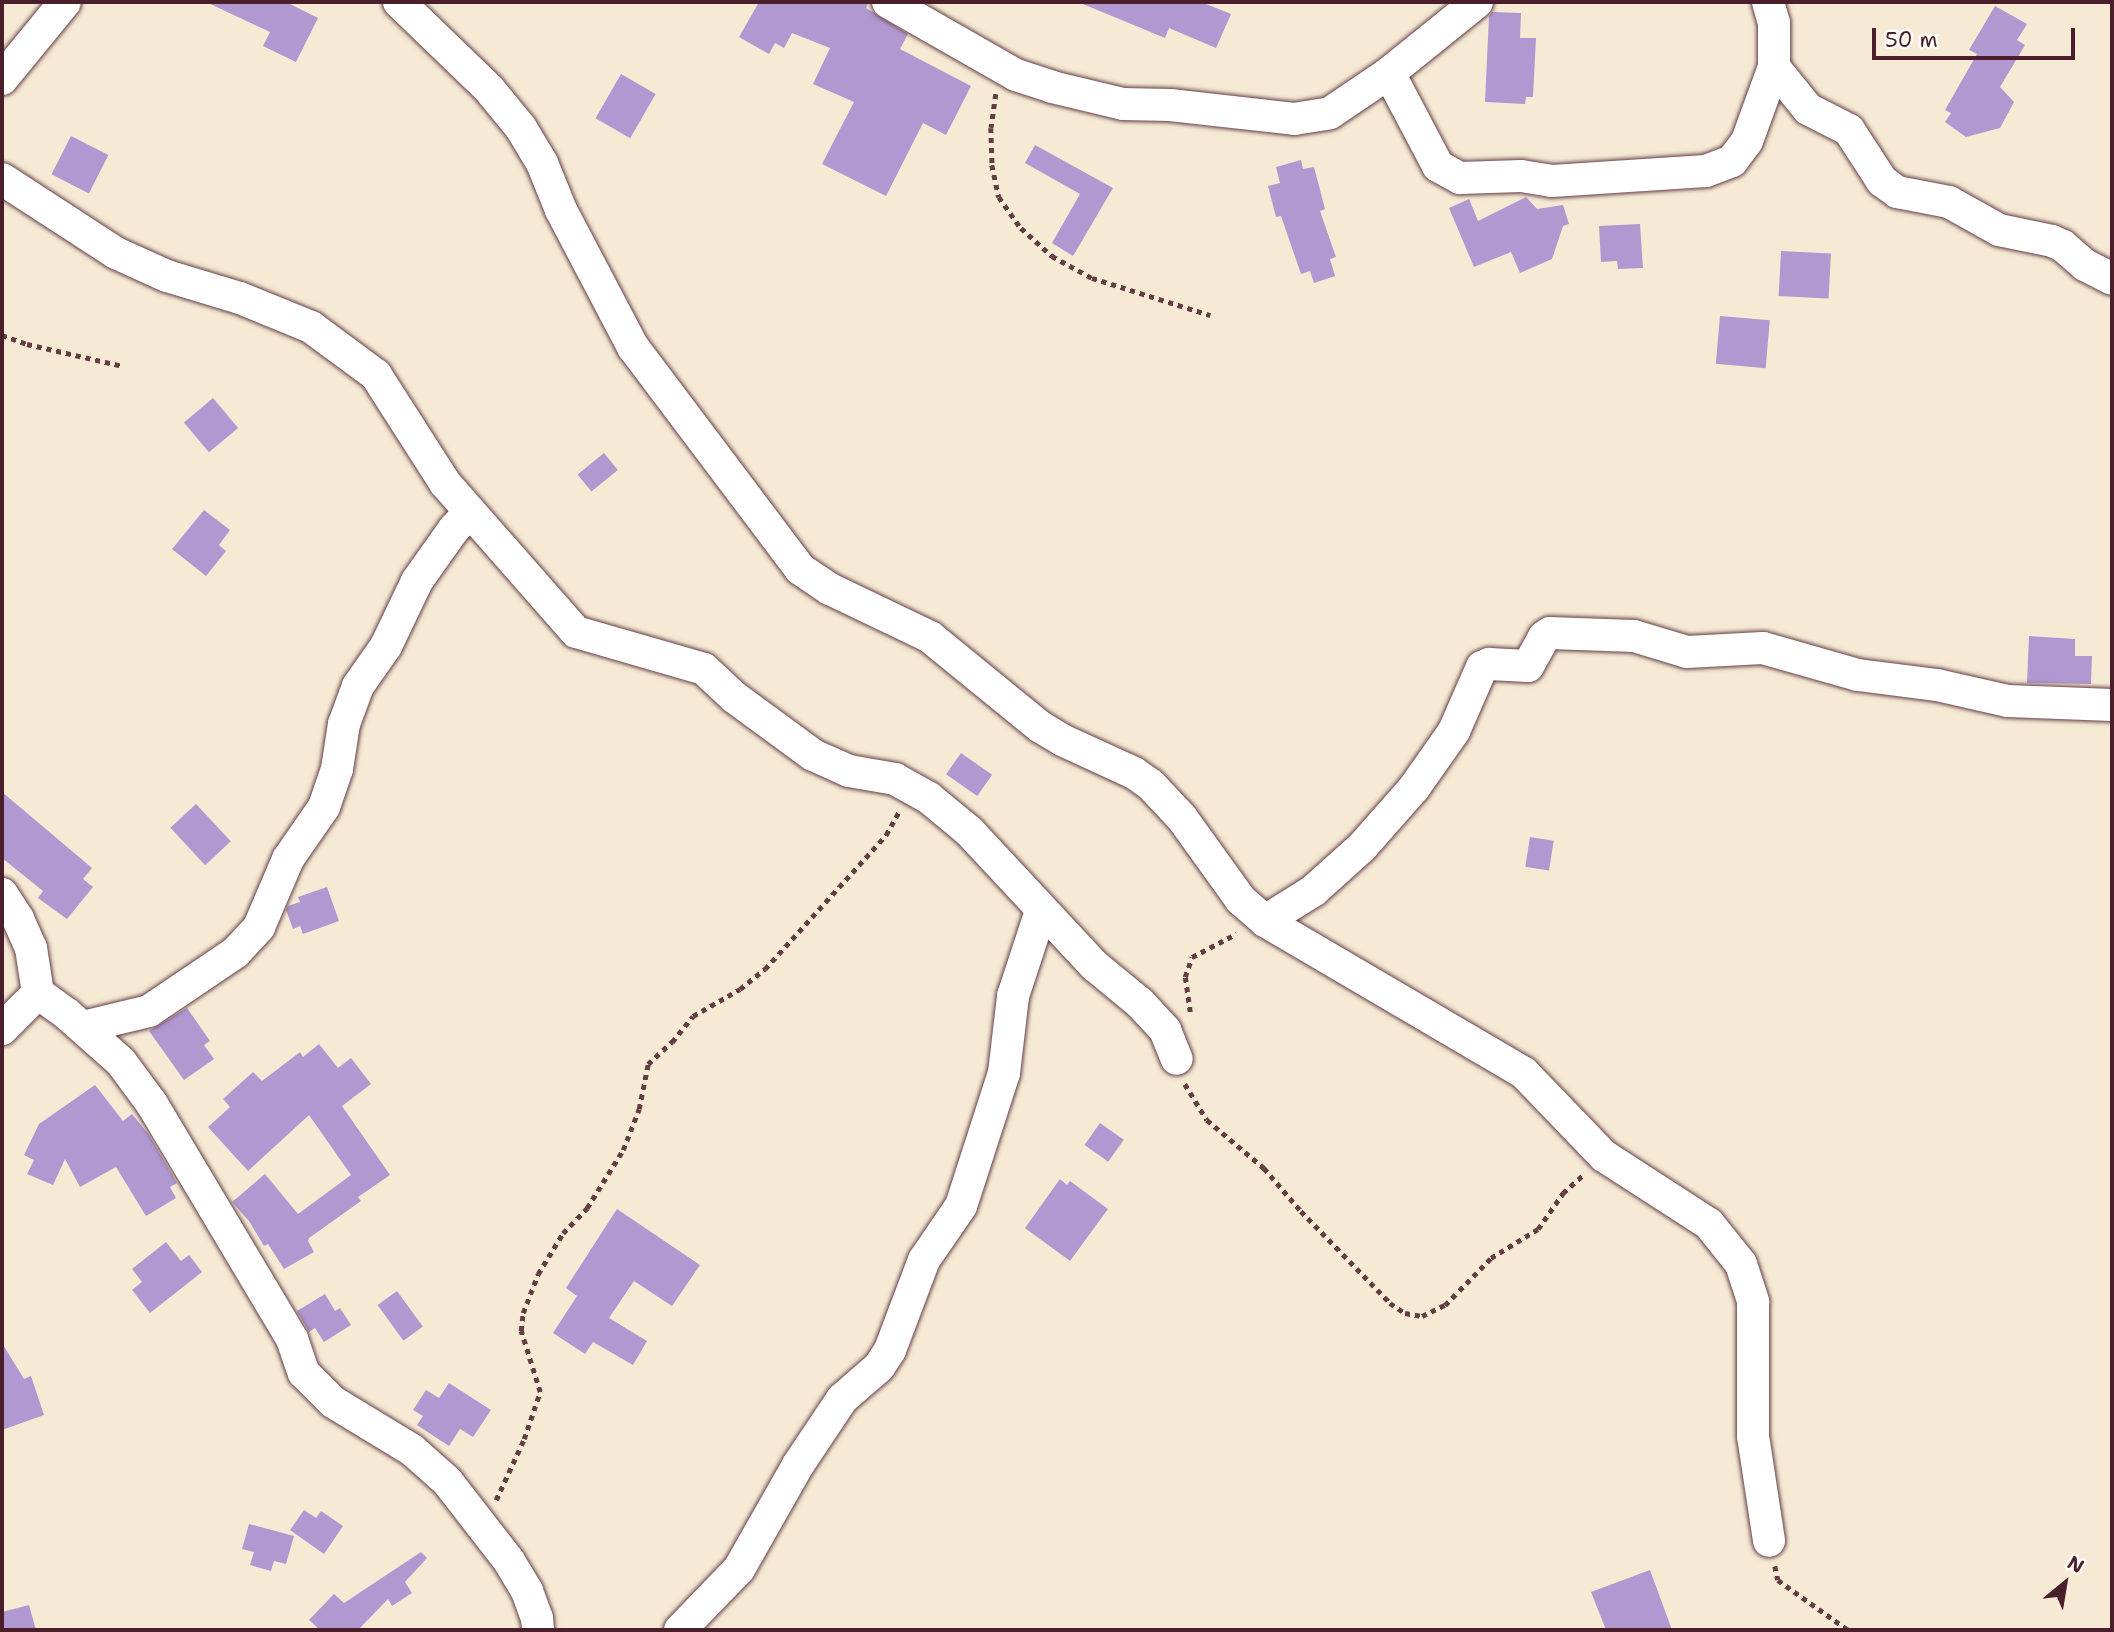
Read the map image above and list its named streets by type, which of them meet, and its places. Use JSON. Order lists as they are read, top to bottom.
{
  "scale_bar": "50 m",
  "north": "top right"
}
